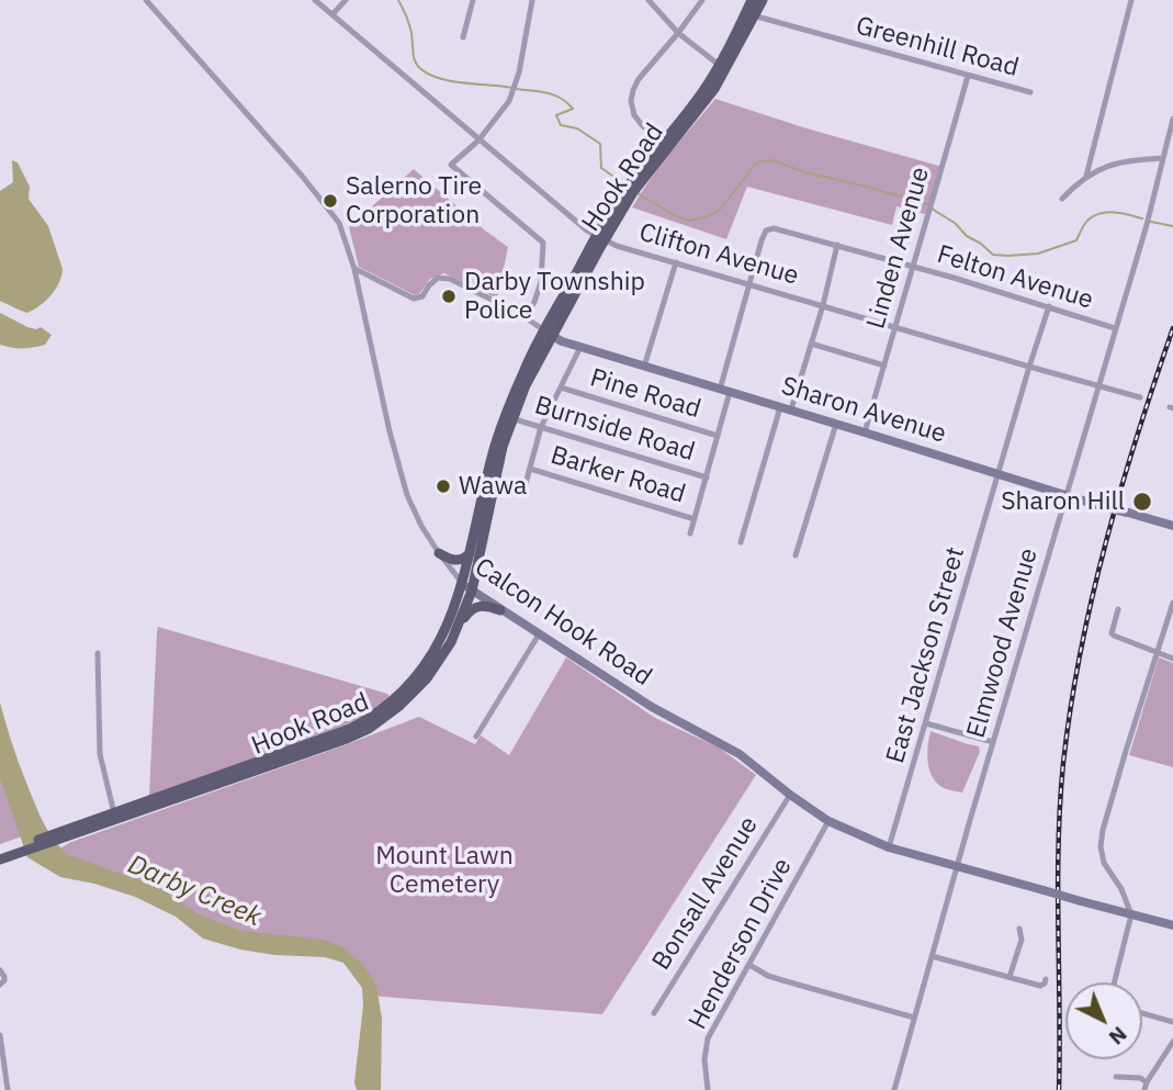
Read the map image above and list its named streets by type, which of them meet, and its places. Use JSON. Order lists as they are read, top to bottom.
{
  "streets": {
    "main road": ["Hook Road"],
    "street": [
      "Greenhill Road",
      "Linden Avenue",
      "Clifton Avenue",
      "Felton Avenue",
      "Pine Road",
      "Sharon Avenue",
      "Burnside Road",
      "Barker Road",
      "Calcon Hook Road",
      "Elmwood Avenue",
      "East Jackson Street",
      "Bonsall Avenue",
      "Henderson Drive"
    ]
  },
  "crossings": [
    ["Greenhill Road", "Hook Road"],
    ["Greenhill Road", "Linden Avenue"],
    ["Hook Road", "Clifton Avenue"],
    ["Hook Road", "Sharon Avenue"],
    ["Hook Road", "Burnside Road"],
    ["Hook Road", "Calcon Hook Road"],
    ["Linden Avenue", "Clifton Avenue"],
    ["Linden Avenue", "Felton Avenue"],
    ["Linden Avenue", "Sharon Avenue"],
    ["Clifton Avenue", "Felton Avenue"],
    ["Clifton Avenue", "Elmwood Avenue"],
    ["Clifton Avenue", "East Jackson Street"],
    ["Felton Avenue", "Elmwood Avenue"],
    ["Felton Avenue", "East Jackson Street"],
    ["Sharon Avenue", "Elmwood Avenue"],
    ["Sharon Avenue", "East Jackson Street"],
    ["Calcon Hook Road", "Elmwood Avenue"],
    ["Calcon Hook Road", "East Jackson Street"],
    ["Calcon Hook Road", "Bonsall Avenue"],
    ["Calcon Hook Road", "Henderson Drive"]
  ],
  "water": ["Darby Creek"],
  "parks": ["Mount Lawn Cemetery"],
  "places": [
    "Salerno Tire Corporation",
    "Darby Township Police",
    "Wawa",
    "Sharon Hill"
  ],
  "north": "bottom right"
}
